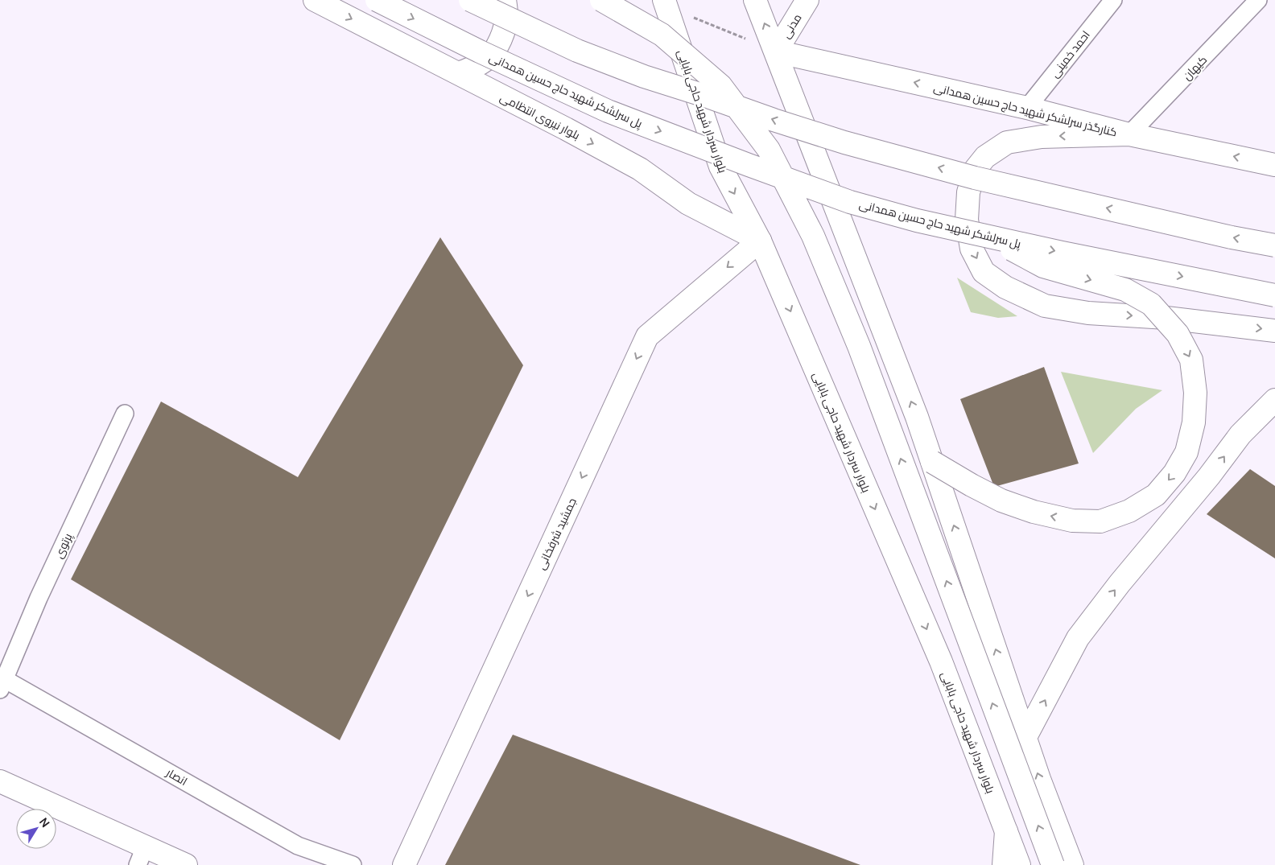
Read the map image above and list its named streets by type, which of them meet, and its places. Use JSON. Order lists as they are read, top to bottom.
{
  "streets": {
    "main road": [
      "مدنی",
      "پل سرلشکر شهید حاج حسین همدانی",
      "کنارگذر سرلشکر شهید حاج حسین همدانی",
      "بلوار سردار شهید حاجی بابایی",
      "بلوار نیروی انتظامی",
      "جمشید شرفخانی"
    ],
    "street": [
      "احمد خمینی",
      "کیهان",
      "پرتوی",
      "انصار"
    ]
  },
  "crossings": [
    ["مدنی", "کنارگذر سرلشکر شهید حاج حسین همدانی"],
    ["احمد خمینی", "کنارگذر سرلشکر شهید حاج حسین همدانی"],
    ["کیهان", "کنارگذر سرلشکر شهید حاج حسین همدانی"],
    ["بلوار سردار شهید حاجی بابایی", "بلوار نیروی انتظامی"],
    ["بلوار سردار شهید حاجی بابایی", "جمشید شرفخانی"],
    ["بلوار نیروی انتظامی", "جمشید شرفخانی"],
    ["پرتوی", "انصار"]
  ],
  "one_way": ["جمشید شرفخانی"],
  "north": "top right"
}
